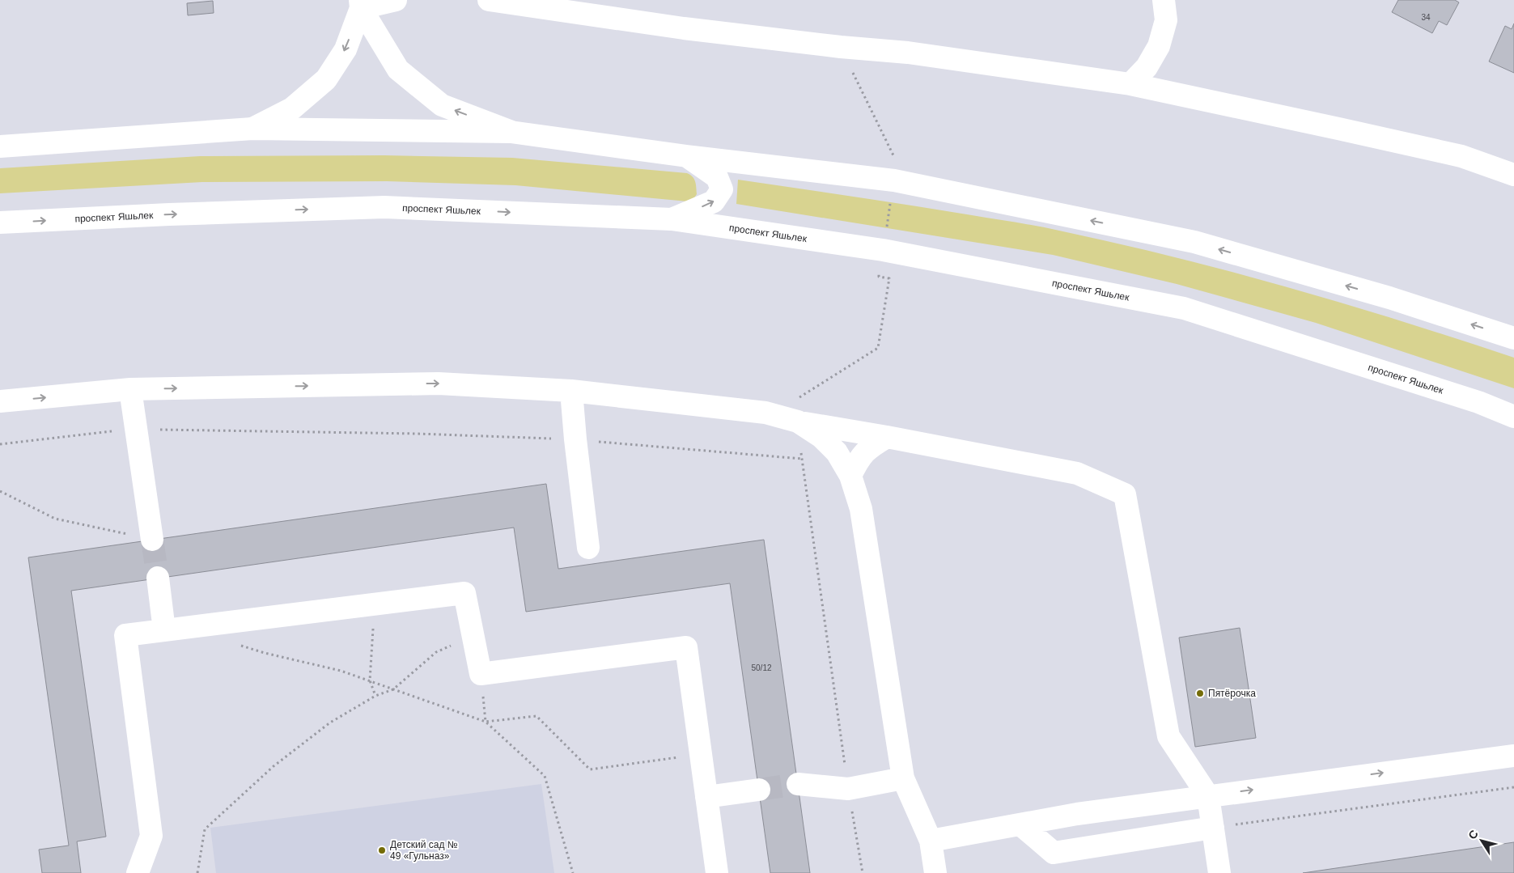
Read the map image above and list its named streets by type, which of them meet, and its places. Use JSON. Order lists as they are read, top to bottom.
{
  "streets": {
    "street": ["проспект Яшьлек"]
  },
  "places": ["Пятёрочка", "Детский сад № 49 «Гульназ»"],
  "house_numbers": ["34", "50/12"],
  "north": "top left"
}
